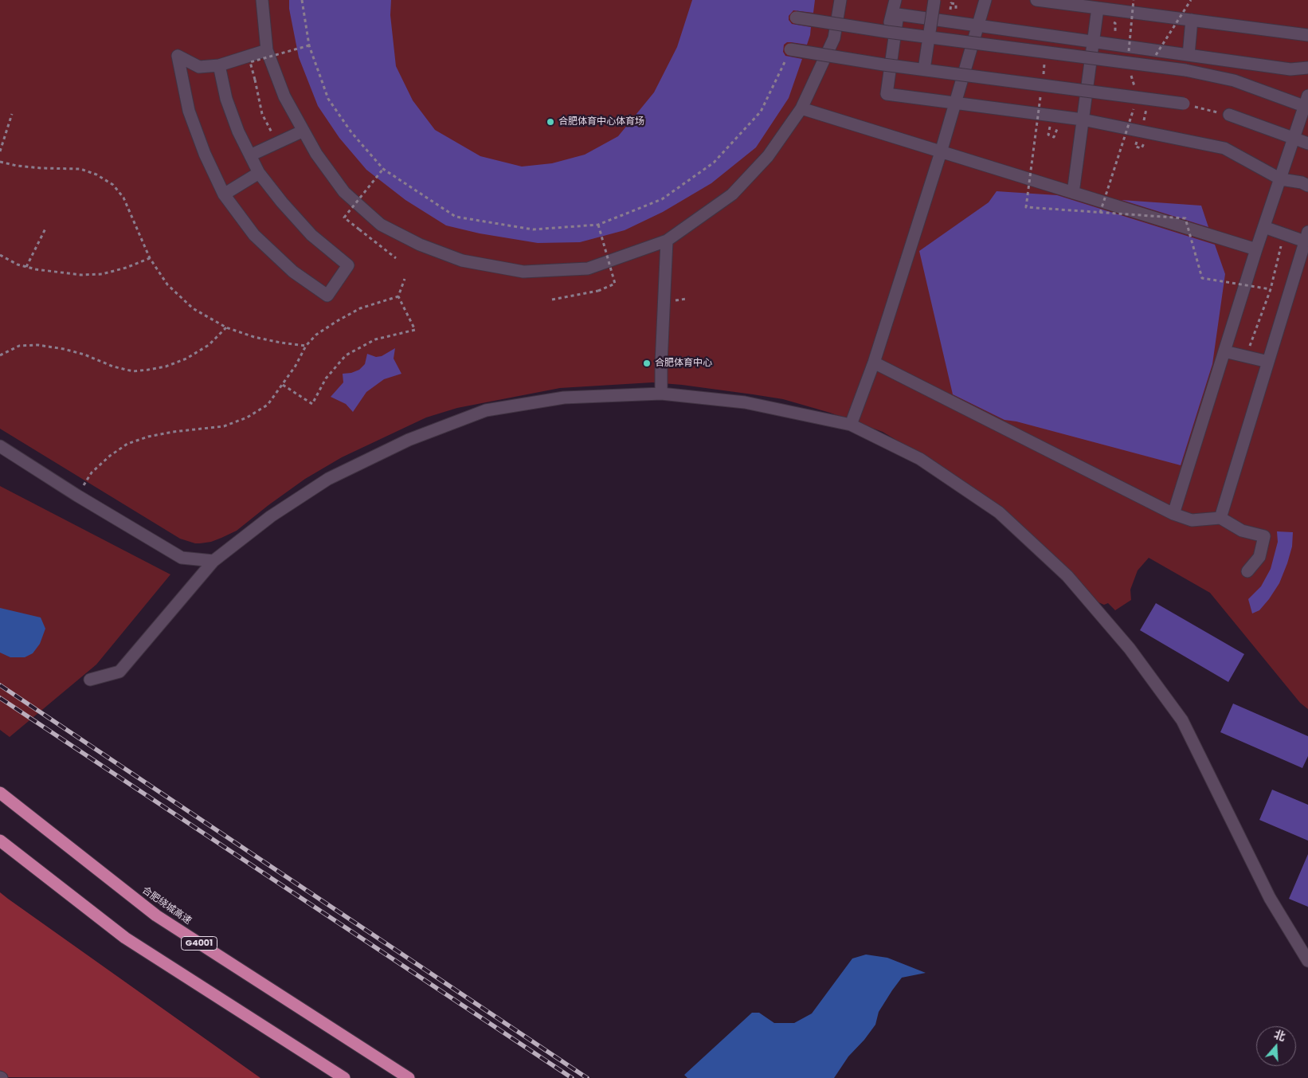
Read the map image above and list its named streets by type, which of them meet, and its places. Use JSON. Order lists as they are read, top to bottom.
{
  "streets": {
    "highway": ["合肥绕城高速", "G4001"]
  },
  "places": ["合肥体育中心体育场", "合肥体育中心"],
  "north": "top"
}
